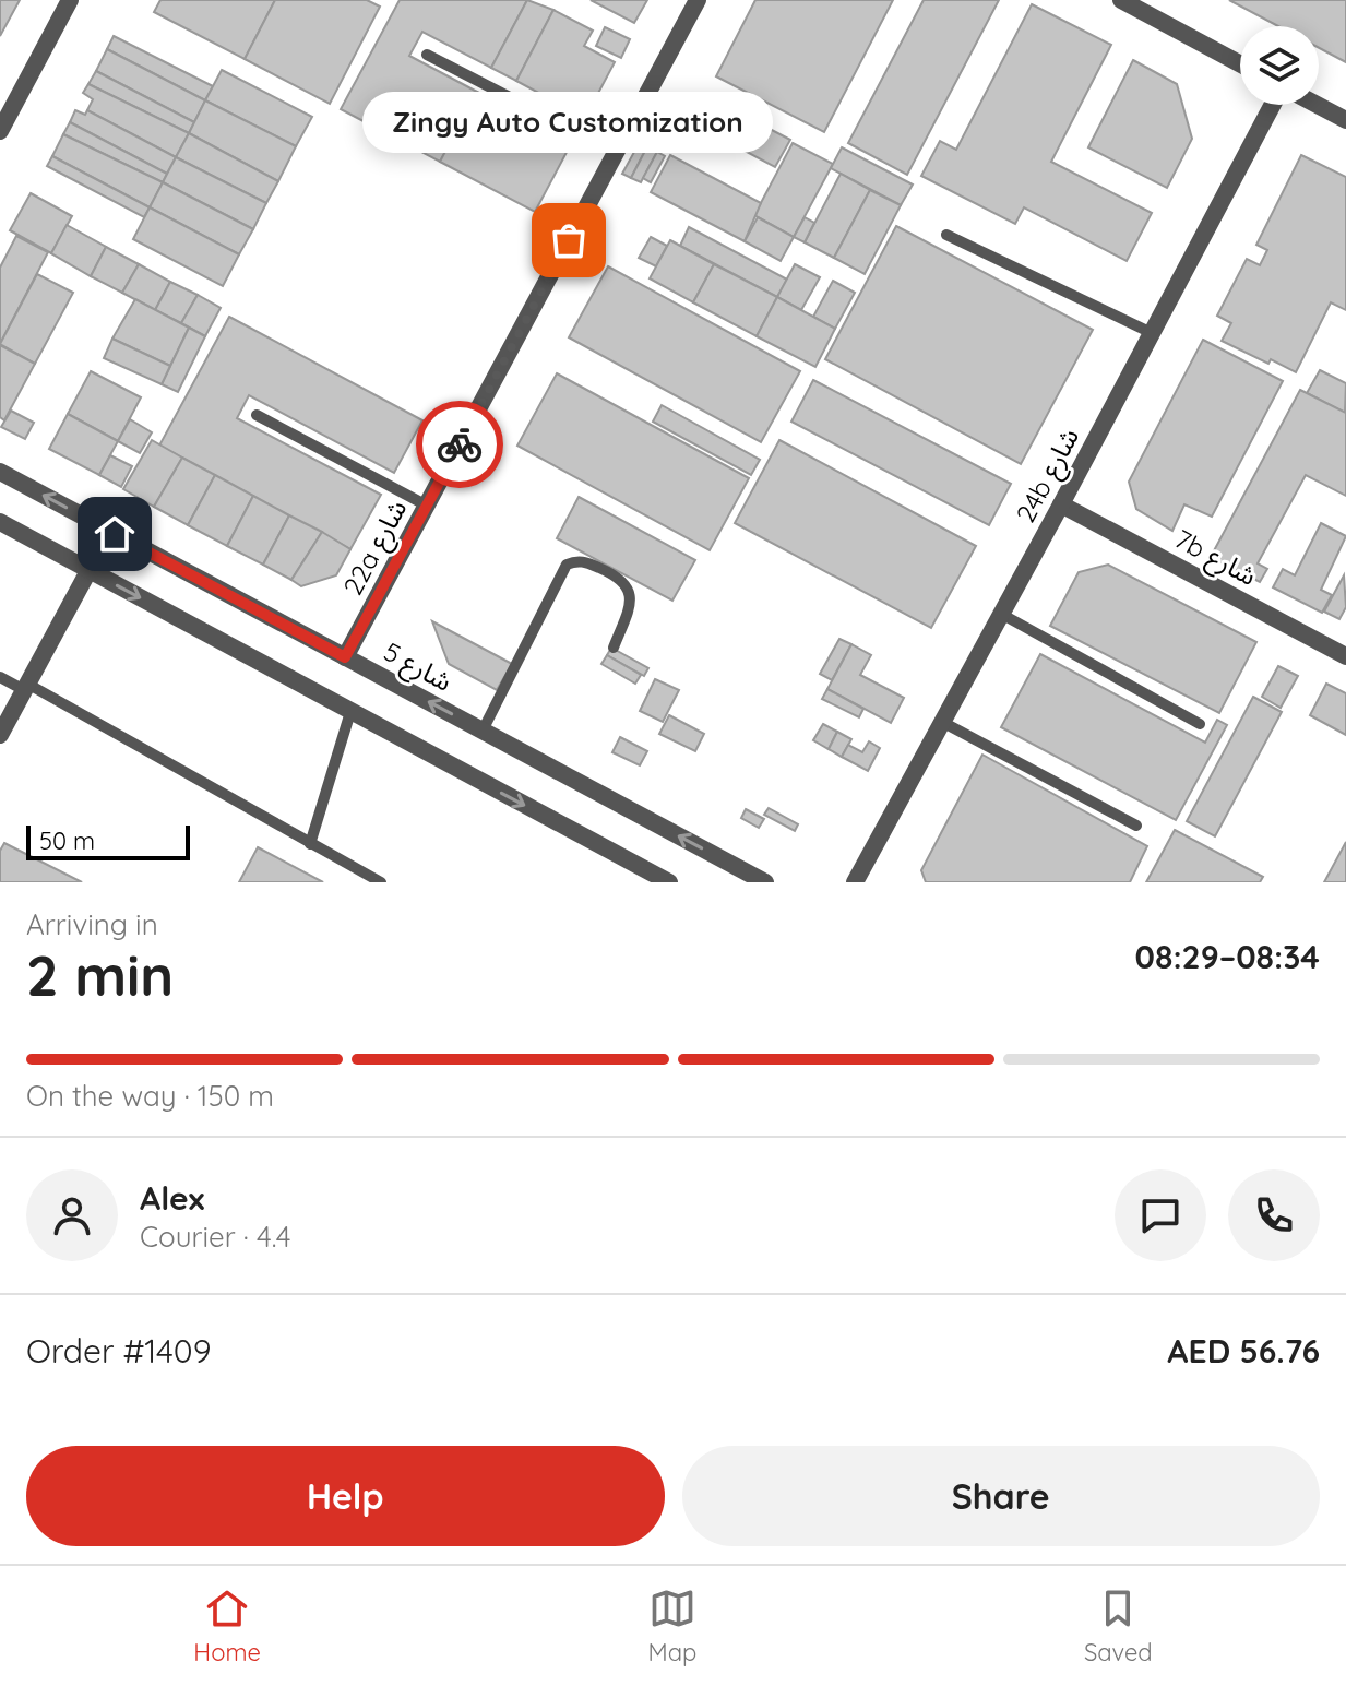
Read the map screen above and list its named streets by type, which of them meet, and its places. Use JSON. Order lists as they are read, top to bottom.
{
  "streets": {
    "street": [
      "24b شارع",
      "22a شارع",
      "7b شارع",
      "شارع 5"
    ]
  },
  "crossings": [
    ["24b شارع", "7b شارع"],
    ["22a شارع", "شارع 5"]
  ],
  "places": ["Zingy Auto Customization"],
  "scale_bar": "50 m",
  "page": {
    "bubble": "Zingy Auto Customization",
    "scale": "50 m",
    "heading": ["2 min", "Arriving in", "08:29–08:34"],
    "panel": [
      "Alex",
      "Courier · 4.4",
      "Order #1409",
      "AED 56.76"
    ],
    "bar": "On the way · 150 m",
    "buttons": ["Help", "Share"],
    "tabs": ["Home", "Map", "Saved"]
  }
}
